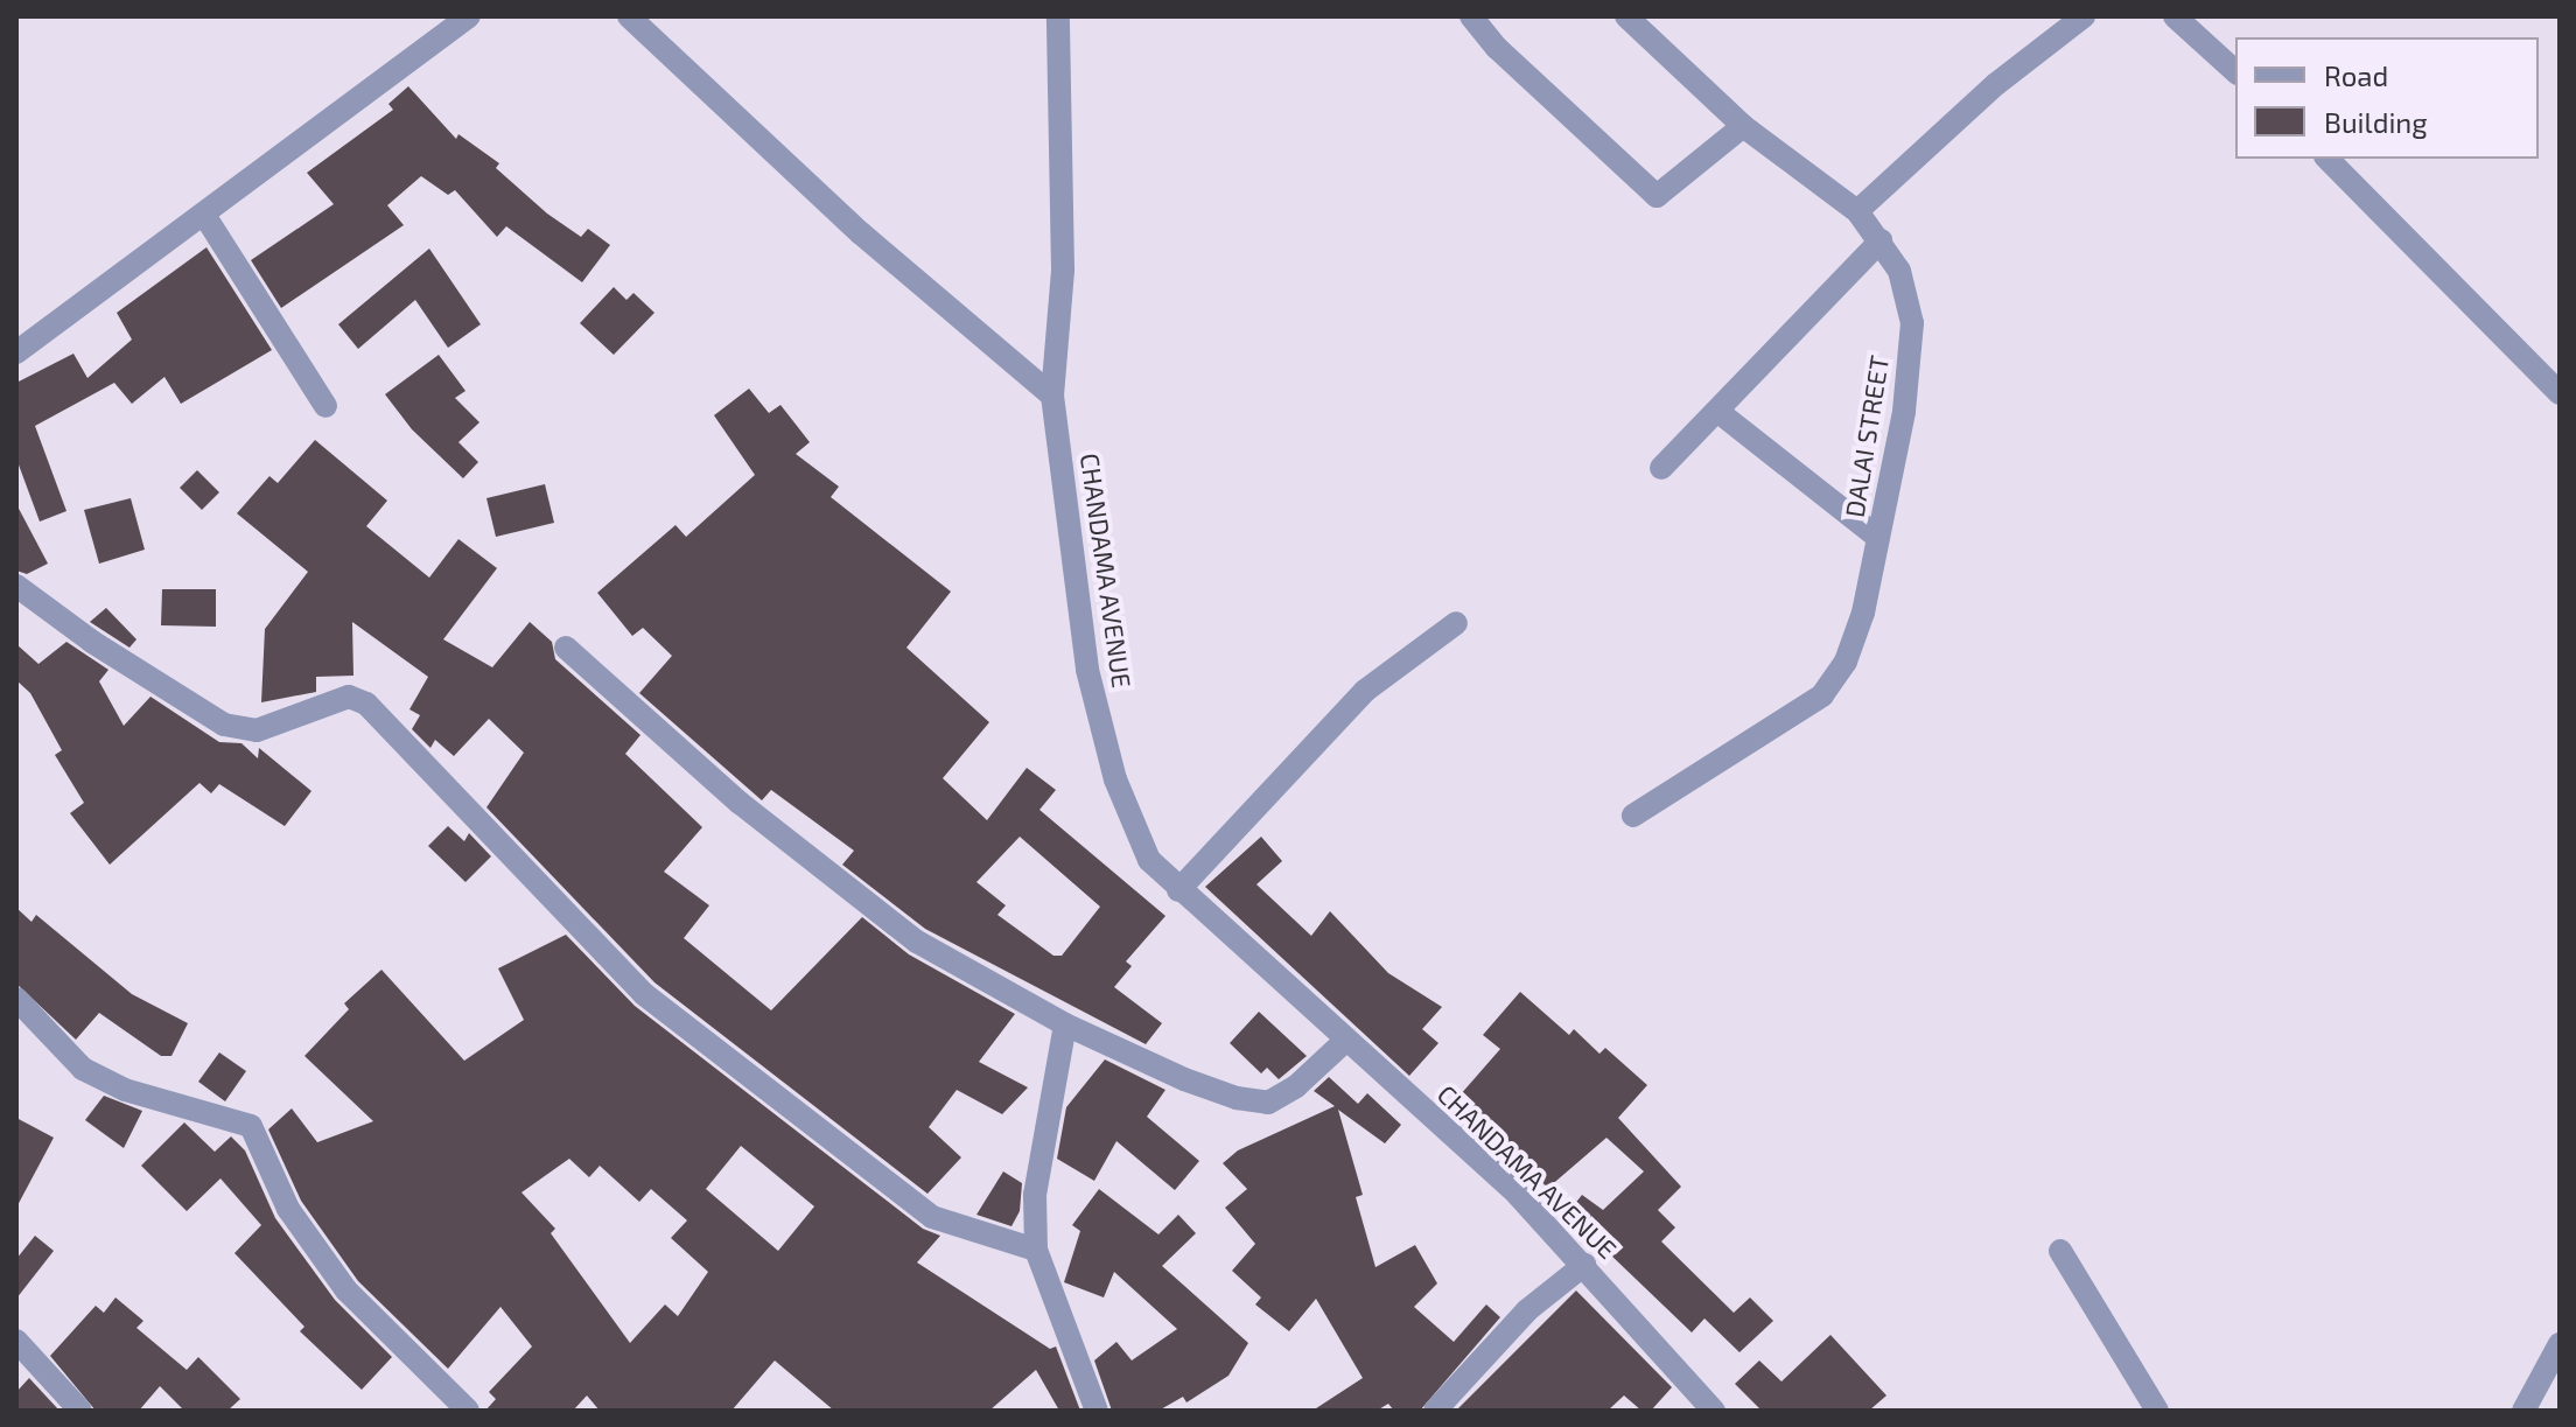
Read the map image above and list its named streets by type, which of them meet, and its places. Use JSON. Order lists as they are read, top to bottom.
{
  "streets": {
    "street": ["DALAI STREET", "CHANDAMA AVENUE"]
  },
  "legend": ["Road", "Building"]
}
